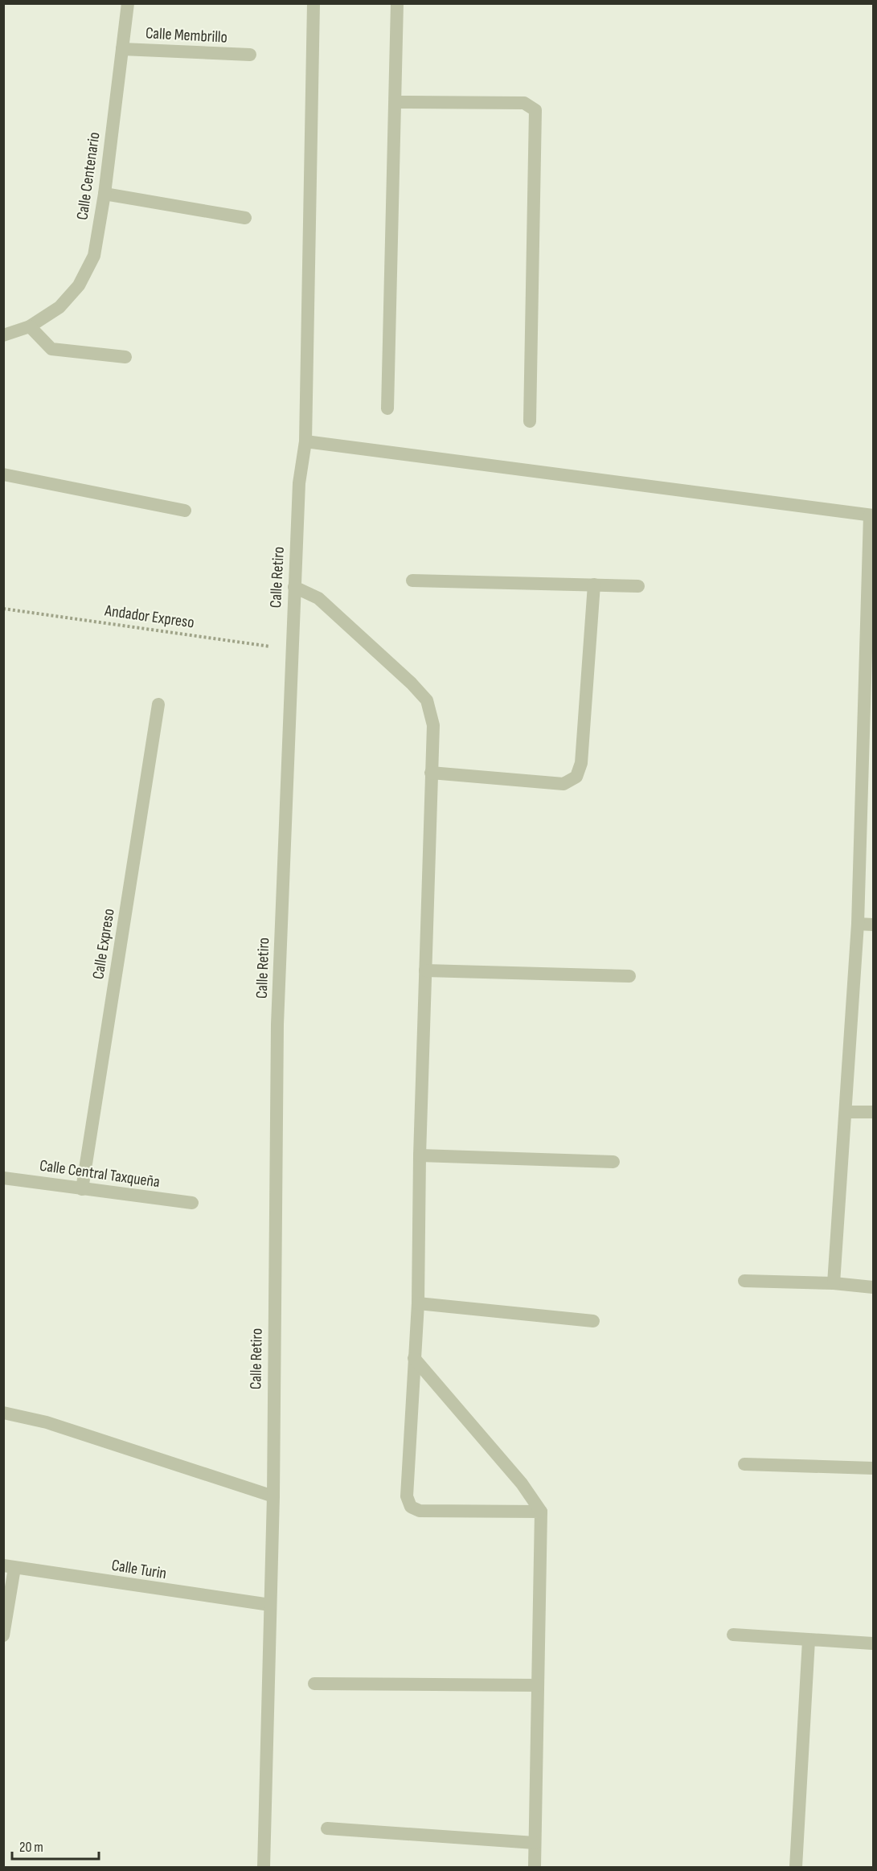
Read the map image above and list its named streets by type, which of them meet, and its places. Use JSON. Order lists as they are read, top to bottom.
{
  "streets": {
    "street": [
      "Calle Membrillo",
      "Calle Centenario",
      "Calle Retiro",
      "Calle Expreso",
      "Calle Central Taxqueña",
      "Calle Turin"
    ],
    "path": ["Andador Expreso"]
  },
  "crossings": [
    ["Calle Membrillo", "Calle Centenario"],
    ["Calle Retiro", "Andador Expreso"],
    ["Calle Retiro", "Calle Turin"],
    ["Calle Expreso", "Calle Central Taxqueña"]
  ],
  "scale_bar": "20 m"
}
